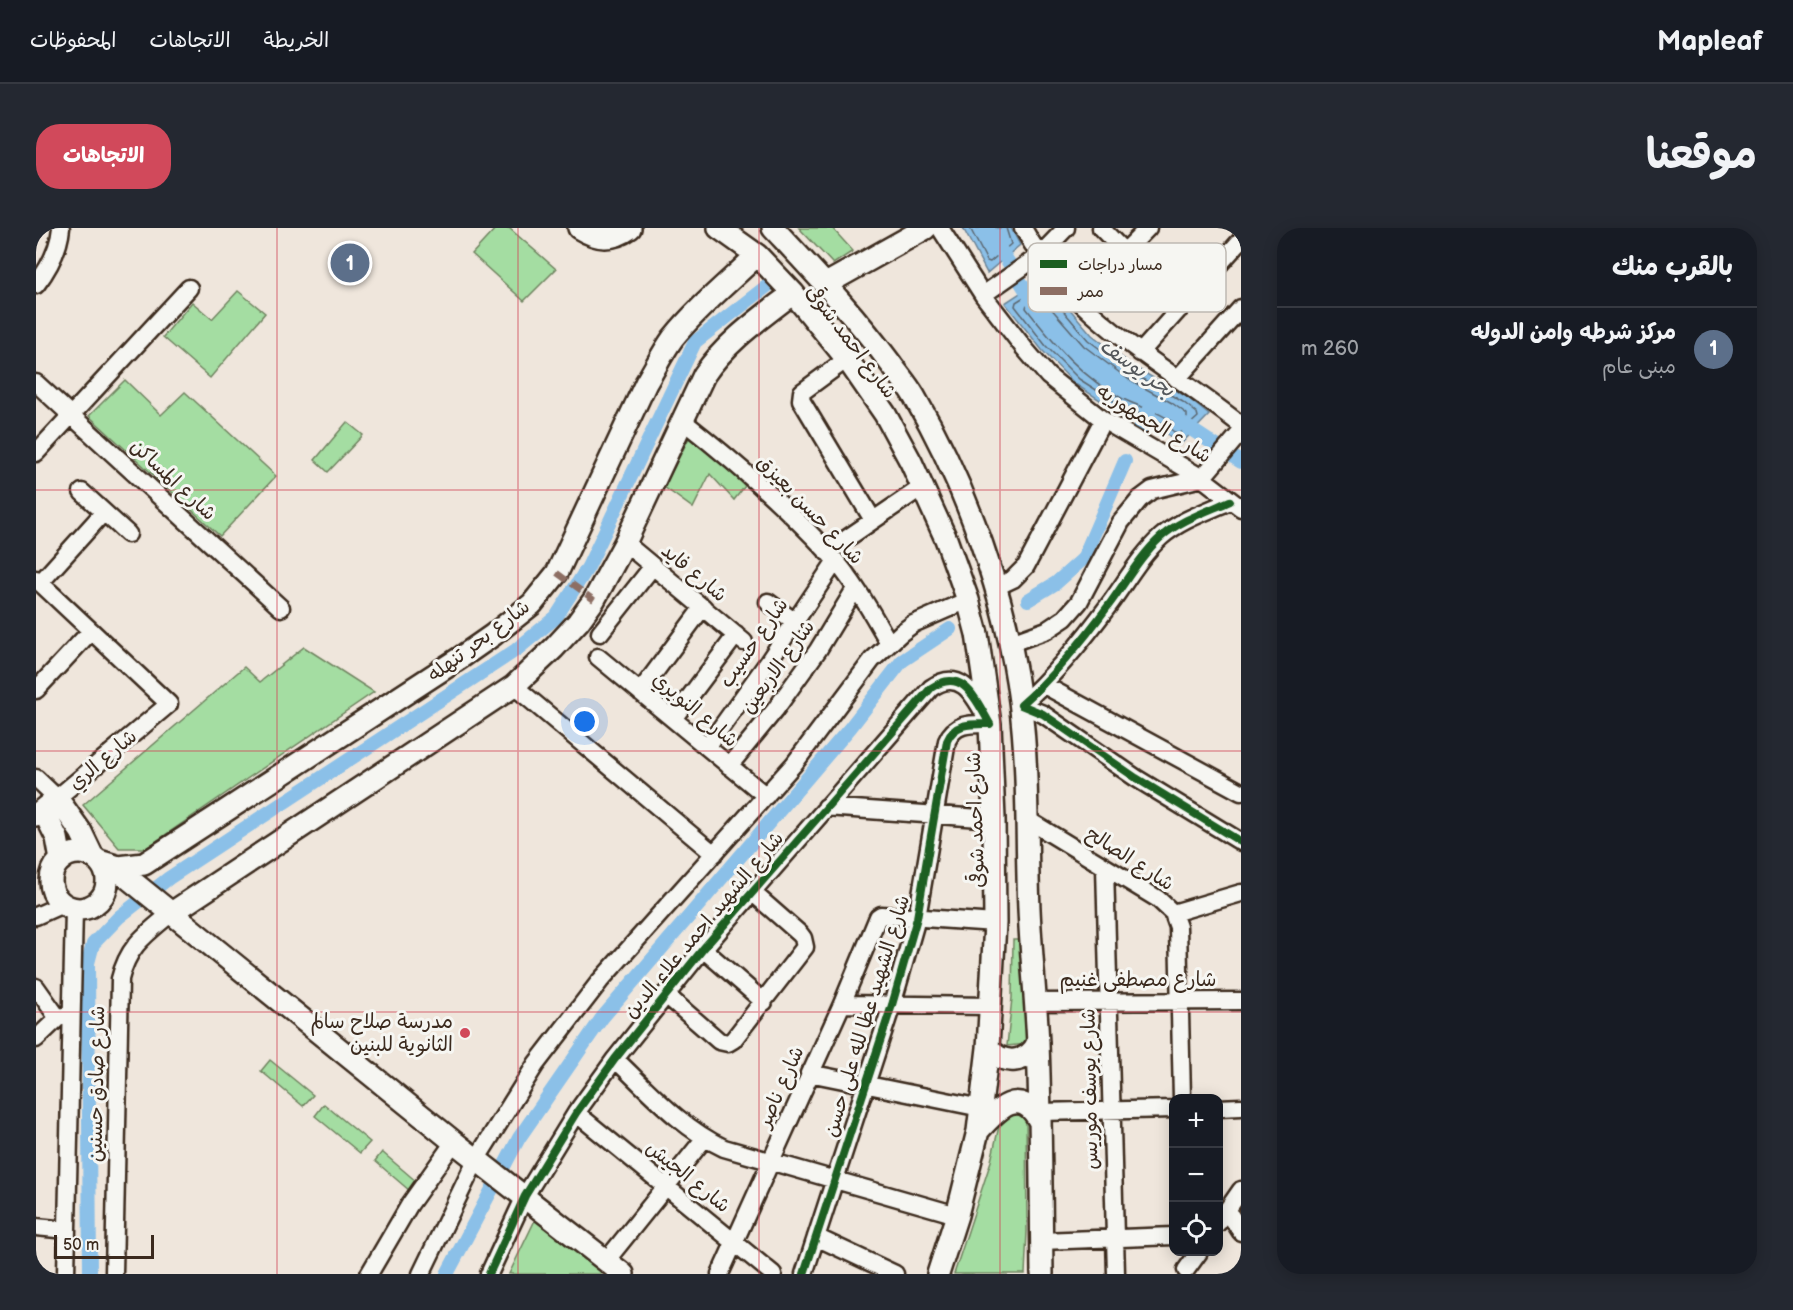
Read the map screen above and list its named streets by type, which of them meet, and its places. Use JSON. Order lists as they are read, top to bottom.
{
  "streets": {
    "main road": ["شارع احمد شوقى", "شارع بحر تنهله"],
    "street": [
      "شارع الجمهوريه",
      "شارع المساكن",
      "شارع حسن بعيزق",
      "شارع فايد",
      "شارع حسيب",
      "شارع الاربعين",
      "شارع النويري",
      "شارع الري",
      "شارع الصالح",
      "شارع الشهيد احمد علاء الدين",
      "شارع مصطفى غنيم",
      "شارع الشهيد عطا لله على حسن",
      "شارع صادق حسنين",
      "شارع ناصر",
      "شارع يوسف موريس",
      "شارع الجيش"
    ]
  },
  "crossings": [
    ["شارع احمد شوقى", "شارع بحر تنهله"],
    ["شارع احمد شوقى", "شارع الصالح"],
    ["شارع احمد شوقى", "شارع الشهيد احمد علاء الدين"],
    ["شارع احمد شوقى", "شارع مصطفى غنيم"],
    ["شارع احمد شوقى", "شارع الشهيد عطا لله على حسن"],
    ["شارع حسن بعيزق", "شارع حسيب"],
    ["شارع حسن بعيزق", "شارع الاربعين"],
    ["شارع حسن بعيزق", "شارع الشهيد احمد علاء الدين"],
    ["شارع فايد", "شارع النويري"],
    ["شارع بحر تنهله", "شارع صادق حسنين"],
    ["شارع حسيب", "شارع النويري"],
    ["شارع الاربعين", "شارع النويري"],
    ["شارع النويري", "شارع الشهيد احمد علاء الدين"],
    ["شارع الصالح", "شارع مصطفى غنيم"],
    ["شارع الصالح", "شارع يوسف موريس"],
    ["شارع الشهيد احمد علاء الدين", "شارع الشهيد عطا لله على حسن"],
    ["شارع الشهيد احمد علاء الدين", "شارع الجيش"],
    ["شارع مصطفى غنيم", "شارع يوسف موريس"],
    ["شارع الشهيد عطا لله على حسن", "شارع ناصر"],
    ["شارع ناصر", "شارع الجيش"]
  ],
  "water": ["بحر يوسف"],
  "places": ["مدرسة صلاح سالم الثانوية للبنين"],
  "legend": ["مسار دراجات", "ممر"],
  "scale_bar": "50 m",
  "page": {
    "header": "Mapleaf",
    "nav": ["الخريطة", "الاتجاهات", "المحفوظات"],
    "title": "موقعنا",
    "buttons": "الاتجاهات",
    "heading": "بالقرب منك",
    "pins": "1",
    "list": [
      {
        "mark": "1",
        "name": "مركز شرطه وامن الدوله",
        "note": "مبنى عام",
        "value": "260 m"
      }
    ],
    "map_buttons": ["+", "−"],
    "scale": "50 m"
  }
}
